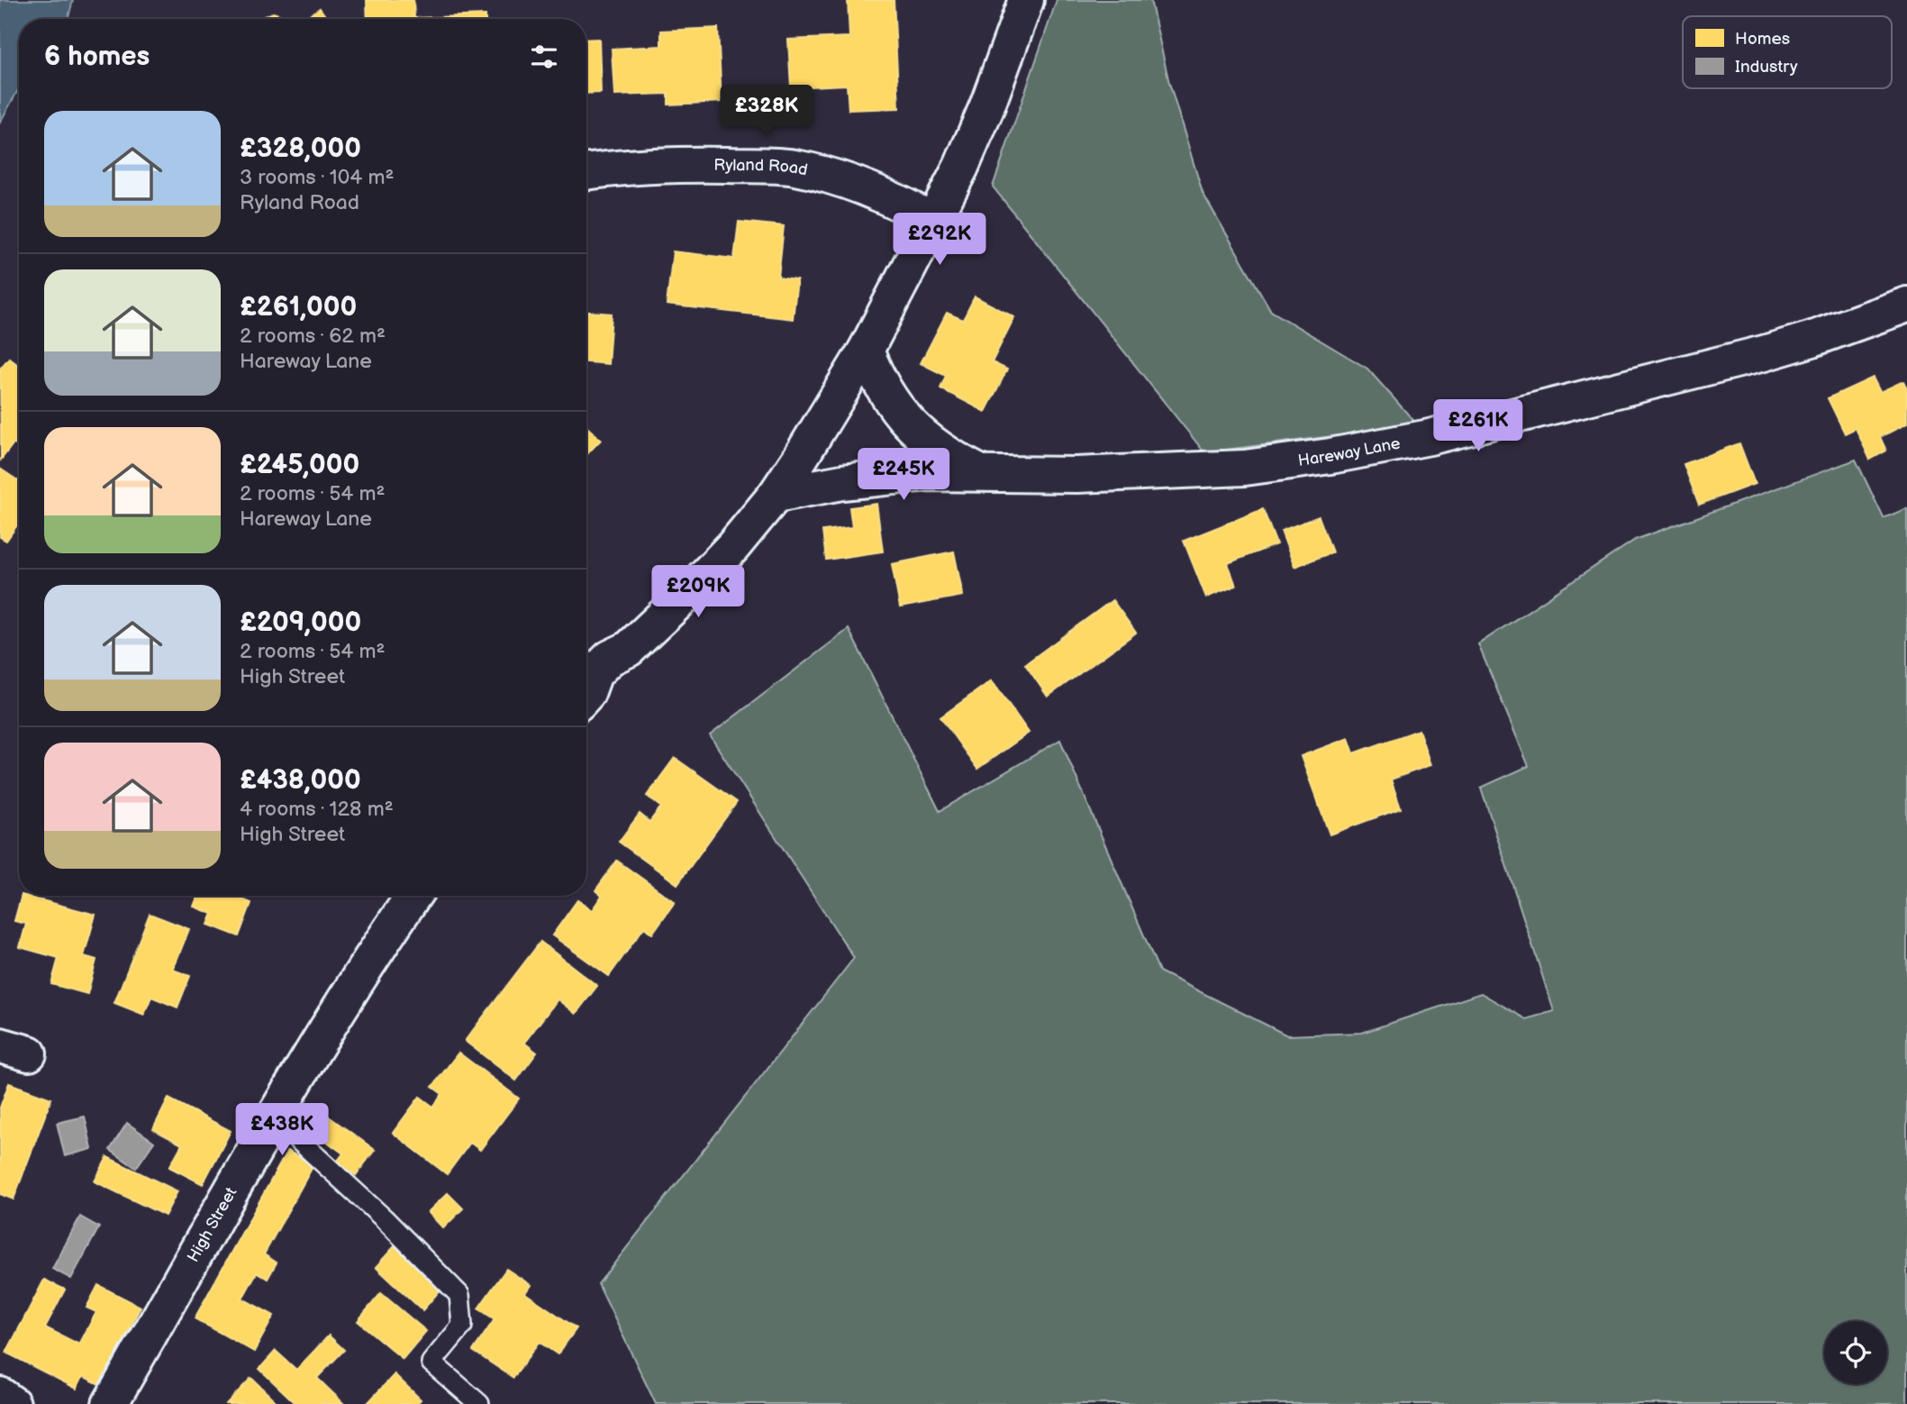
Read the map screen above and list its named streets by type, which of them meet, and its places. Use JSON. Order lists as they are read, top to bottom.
{
  "streets": {
    "street": ["Ryland Road", "Hareway Lane", "High Street"]
  },
  "legend": ["Homes", "Industry"],
  "page": {
    "heading": "6 homes",
    "price": [
      "£328K",
      "£292K",
      "£261K",
      "£245K",
      "£209K",
      "£438K"
    ],
    "list": [
      {
        "name": "£328,000",
        "note": "3 rooms · 104 m² · Ryland Road"
      },
      {
        "name": "£261,000",
        "note": "2 rooms · 62 m² · Hareway Lane"
      },
      {
        "name": "£245,000",
        "note": "2 rooms · 54 m² · Hareway Lane"
      },
      {
        "name": "£209,000",
        "note": "2 rooms · 54 m² · High Street"
      },
      {
        "name": "£438,000",
        "note": "4 rooms · 128 m² · High Street"
      }
    ]
  }
}
